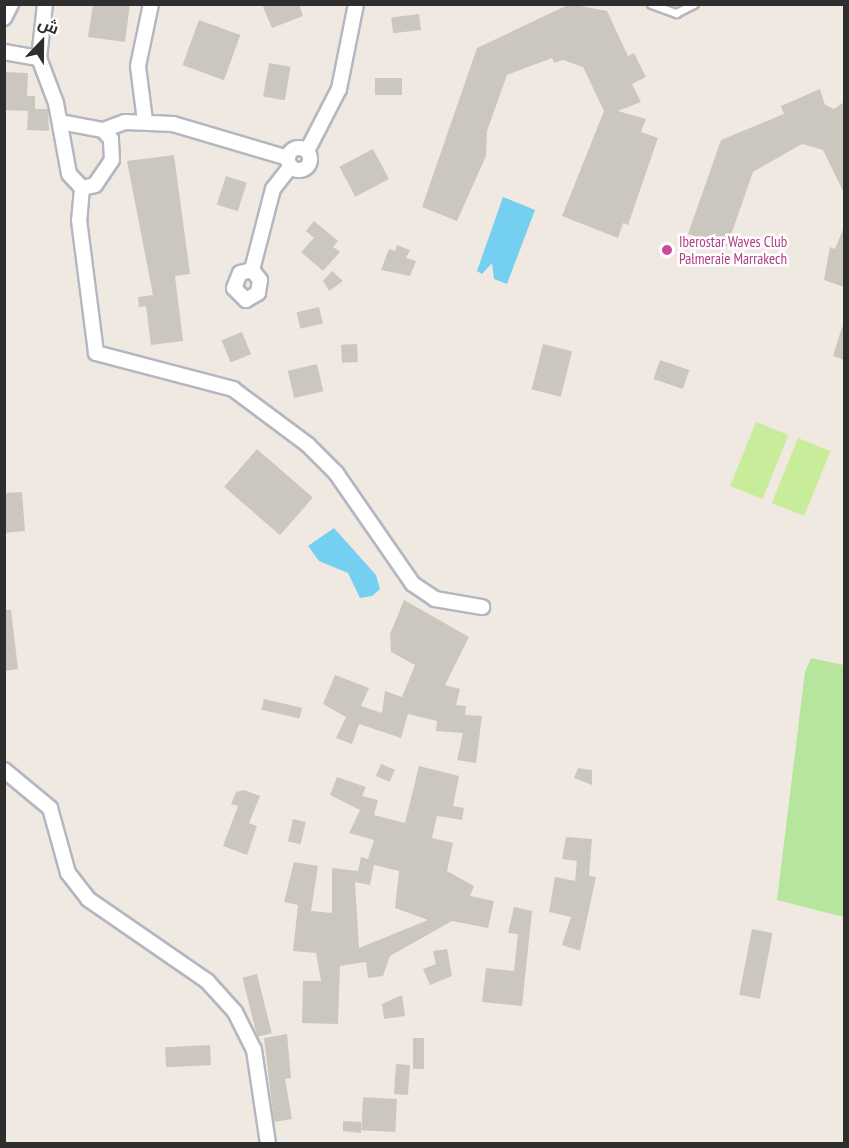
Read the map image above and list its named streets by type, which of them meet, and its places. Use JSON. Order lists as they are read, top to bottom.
{
  "places": ["Iberostar Waves Club Palmeraie Marrakech"],
  "north": "top"
}
